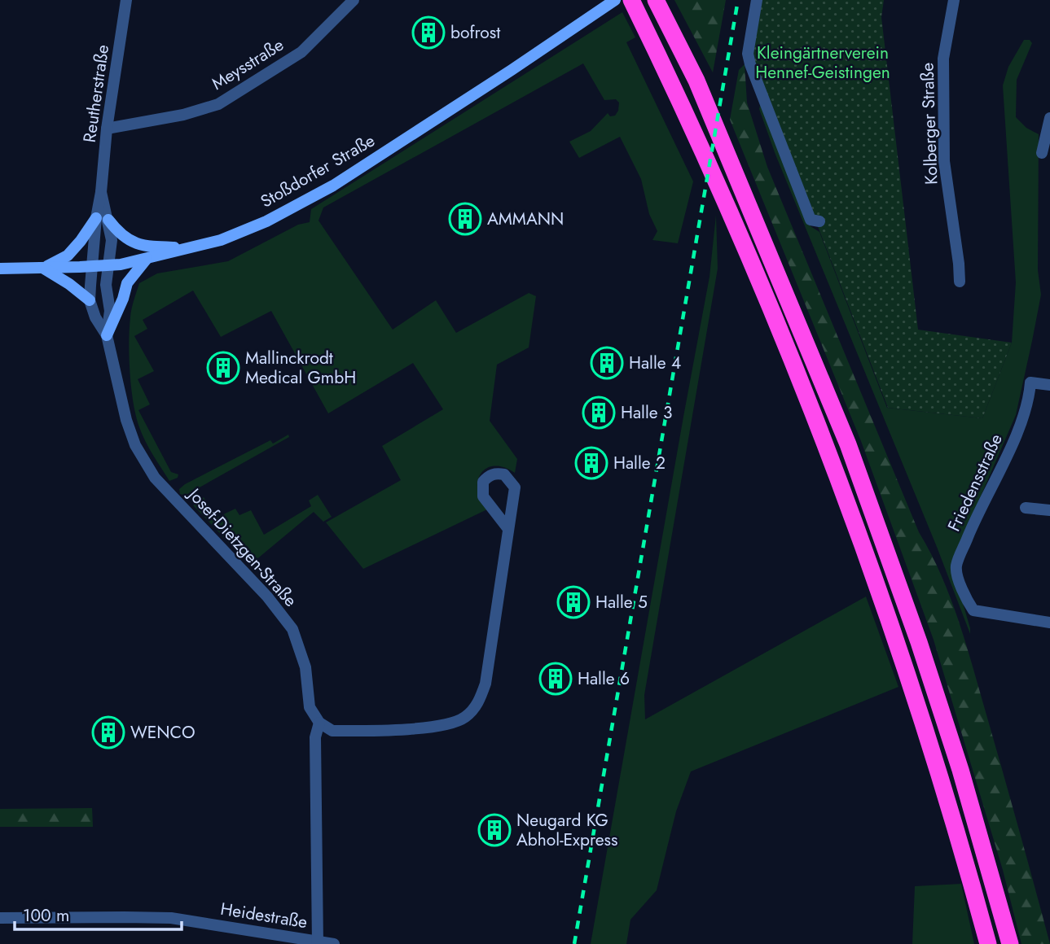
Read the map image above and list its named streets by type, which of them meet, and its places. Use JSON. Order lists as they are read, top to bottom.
{
  "streets": {
    "main road": ["Stoßdorfer Straße"],
    "street": [
      "Meysstraße",
      "Reutherstraße",
      "Kolberger Straße",
      "Friedensstraße",
      "Josef-Dietzgen-Straße",
      "Heidestraße"
    ]
  },
  "crossings": [
    ["Meysstraße", "Reutherstraße"],
    ["Reutherstraße", "Stoßdorfer Straße"],
    ["Reutherstraße", "Josef-Dietzgen-Straße"],
    ["Stoßdorfer Straße", "Josef-Dietzgen-Straße"],
    ["Josef-Dietzgen-Straße", "Heidestraße"]
  ],
  "parks": ["Kleingärtnerverein Hennef-Geistingen"],
  "places": {
    "building": [
      "bofrost",
      "AMMANN",
      "Halle 4",
      "Mallinckrodt Medical GmbH",
      "Halle 3",
      "Halle 2",
      "Halle 5",
      "Halle 6",
      "WENCO",
      "Neugard KG Abhol-Express"
    ]
  },
  "scale_bar": "100 m"
}
